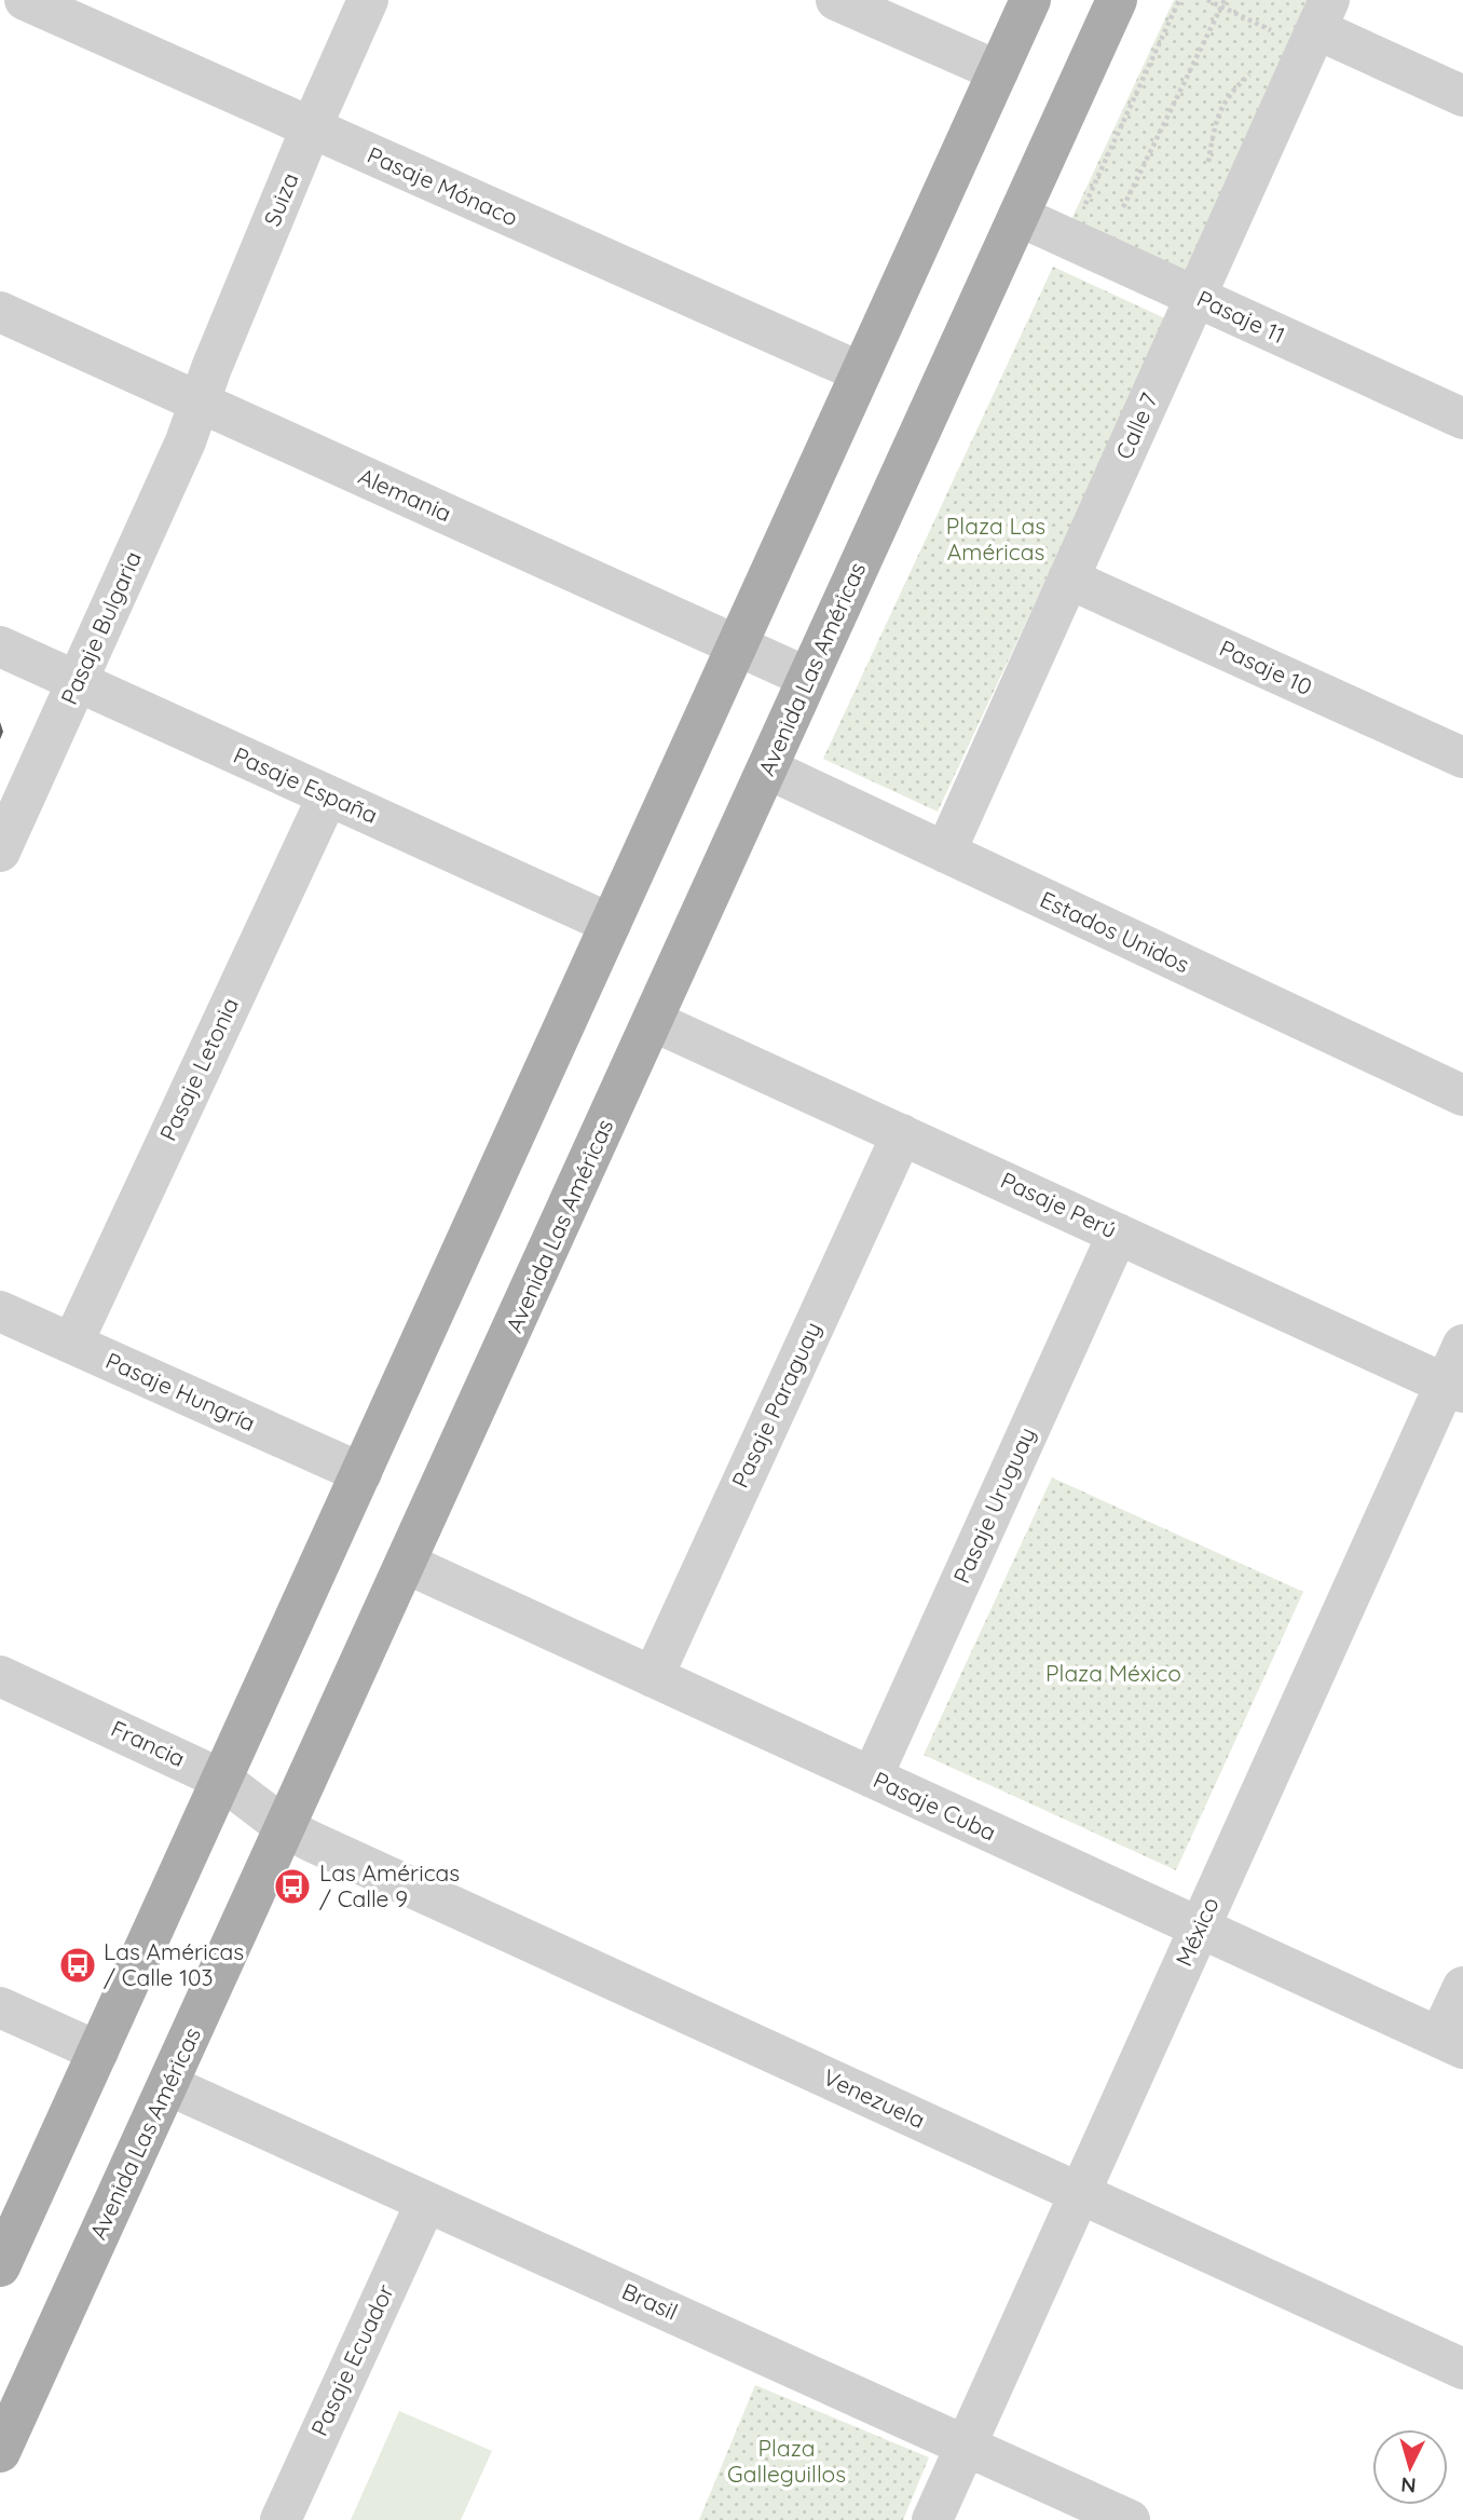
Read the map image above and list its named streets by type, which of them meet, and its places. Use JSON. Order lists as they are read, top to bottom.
{
  "streets": {
    "main road": ["Avenida Las Américas"],
    "street": [
      "Pasaje Mónaco",
      "Suiza",
      "Pasaje 11",
      "Calle 7",
      "Alemania",
      "Pasaje Bulgaria",
      "Pasaje 10",
      "Pasaje España",
      "Estados Unidos",
      "Pasaje Letonia",
      "Pasaje Perú",
      "Pasaje Hungría",
      "Pasaje Paraguay",
      "Pasaje Uruguay",
      "Francia",
      "Pasaje Cuba",
      "México",
      "Venezuela",
      "Brasil",
      "Pasaje Ecuador"
    ]
  },
  "crossings": [
    ["Pasaje Mónaco", "Suiza"],
    ["Suiza", "Alemania"],
    ["Suiza", "Pasaje Bulgaria"],
    ["Pasaje 11", "Calle 7"],
    ["Pasaje 11", "Avenida Las Américas"],
    ["Calle 7", "Pasaje 10"],
    ["Calle 7", "Estados Unidos"],
    ["Alemania", "Pasaje Bulgaria"],
    ["Alemania", "Avenida Las Américas"],
    ["Pasaje Bulgaria", "Pasaje España"],
    ["Avenida Las Américas", "Estados Unidos"],
    ["Avenida Las Américas", "Pasaje Perú"],
    ["Avenida Las Américas", "Francia"],
    ["Avenida Las Américas", "Pasaje Cuba"],
    ["Avenida Las Américas", "Venezuela"],
    ["Avenida Las Américas", "Brasil"],
    ["Pasaje España", "Pasaje Letonia"],
    ["Pasaje Letonia", "Pasaje Hungría"],
    ["Pasaje Perú", "Pasaje Paraguay"],
    ["Pasaje Perú", "Pasaje Uruguay"],
    ["Pasaje Perú", "México"],
    ["Pasaje Paraguay", "Pasaje Cuba"],
    ["Pasaje Uruguay", "Pasaje Cuba"],
    ["Francia", "Venezuela"],
    ["Pasaje Cuba", "México"],
    ["México", "Venezuela"],
    ["México", "Brasil"],
    ["Brasil", "Pasaje Ecuador"]
  ],
  "parks": ["Plaza Las Américas", "Plaza México", "Plaza Galleguillos"],
  "places": {
    "bus stop": ["Las Américas / Calle 9", "Las Américas / Calle 103"]
  },
  "north": "bottom"
}
